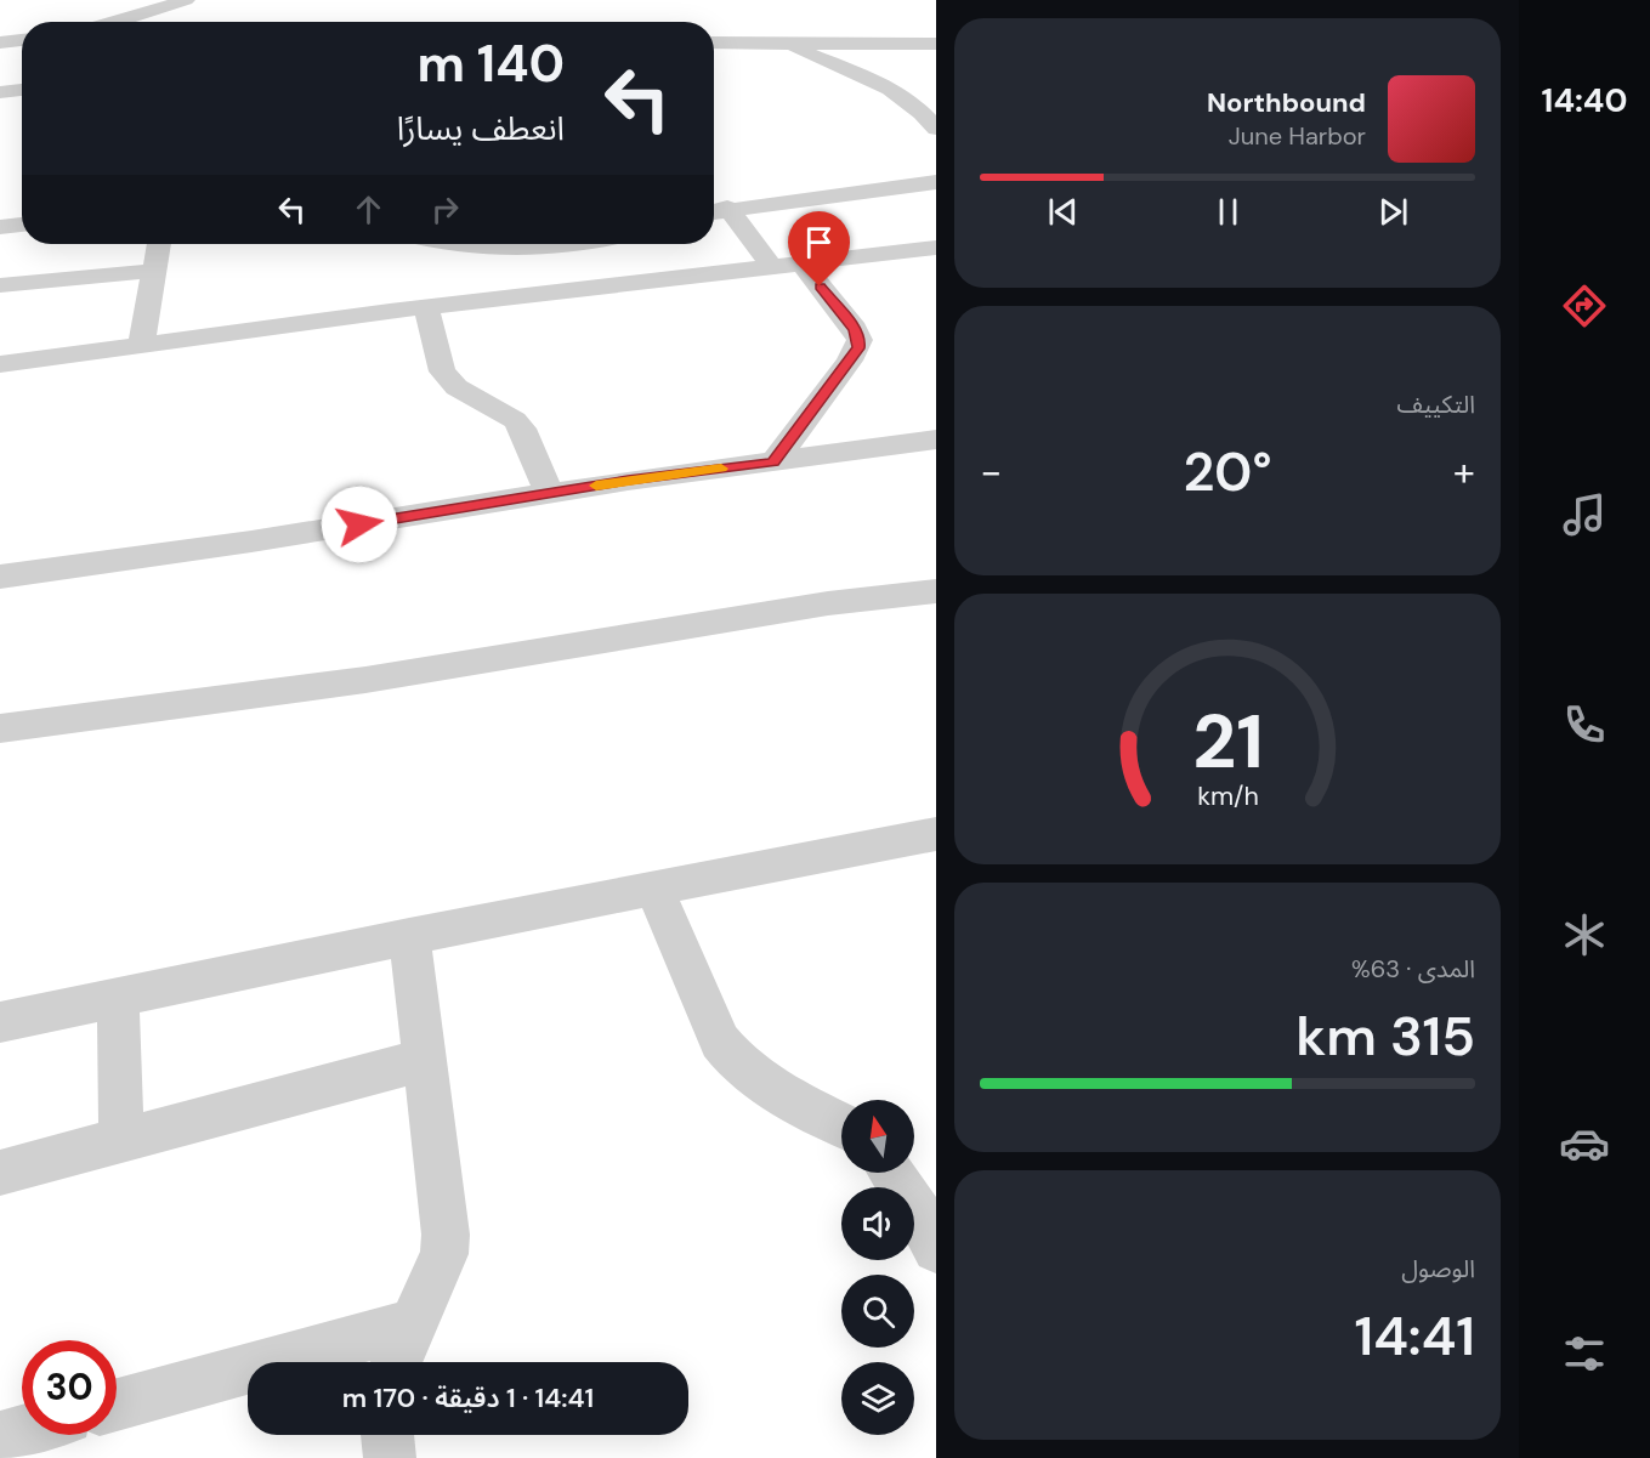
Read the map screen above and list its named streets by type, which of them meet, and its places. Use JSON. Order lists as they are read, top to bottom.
{
  "north": "top",
  "page": {
    "tabs": "14:40",
    "turn": ["140 m", "انعطف يسارًا"],
    "song": ["Northbound", "June Harbor"],
    "tile": [
      "التكييف",
      ["المدى · 63%", "315 km"],
      ["الوصول", "14:41"]
    ],
    "heat": ["−", "20°", "+"],
    "limit": "30",
    "trip": "14:41 · 1 دقيقة · 170 m",
    "gauge": ["21", "km/h"]
  }
}
